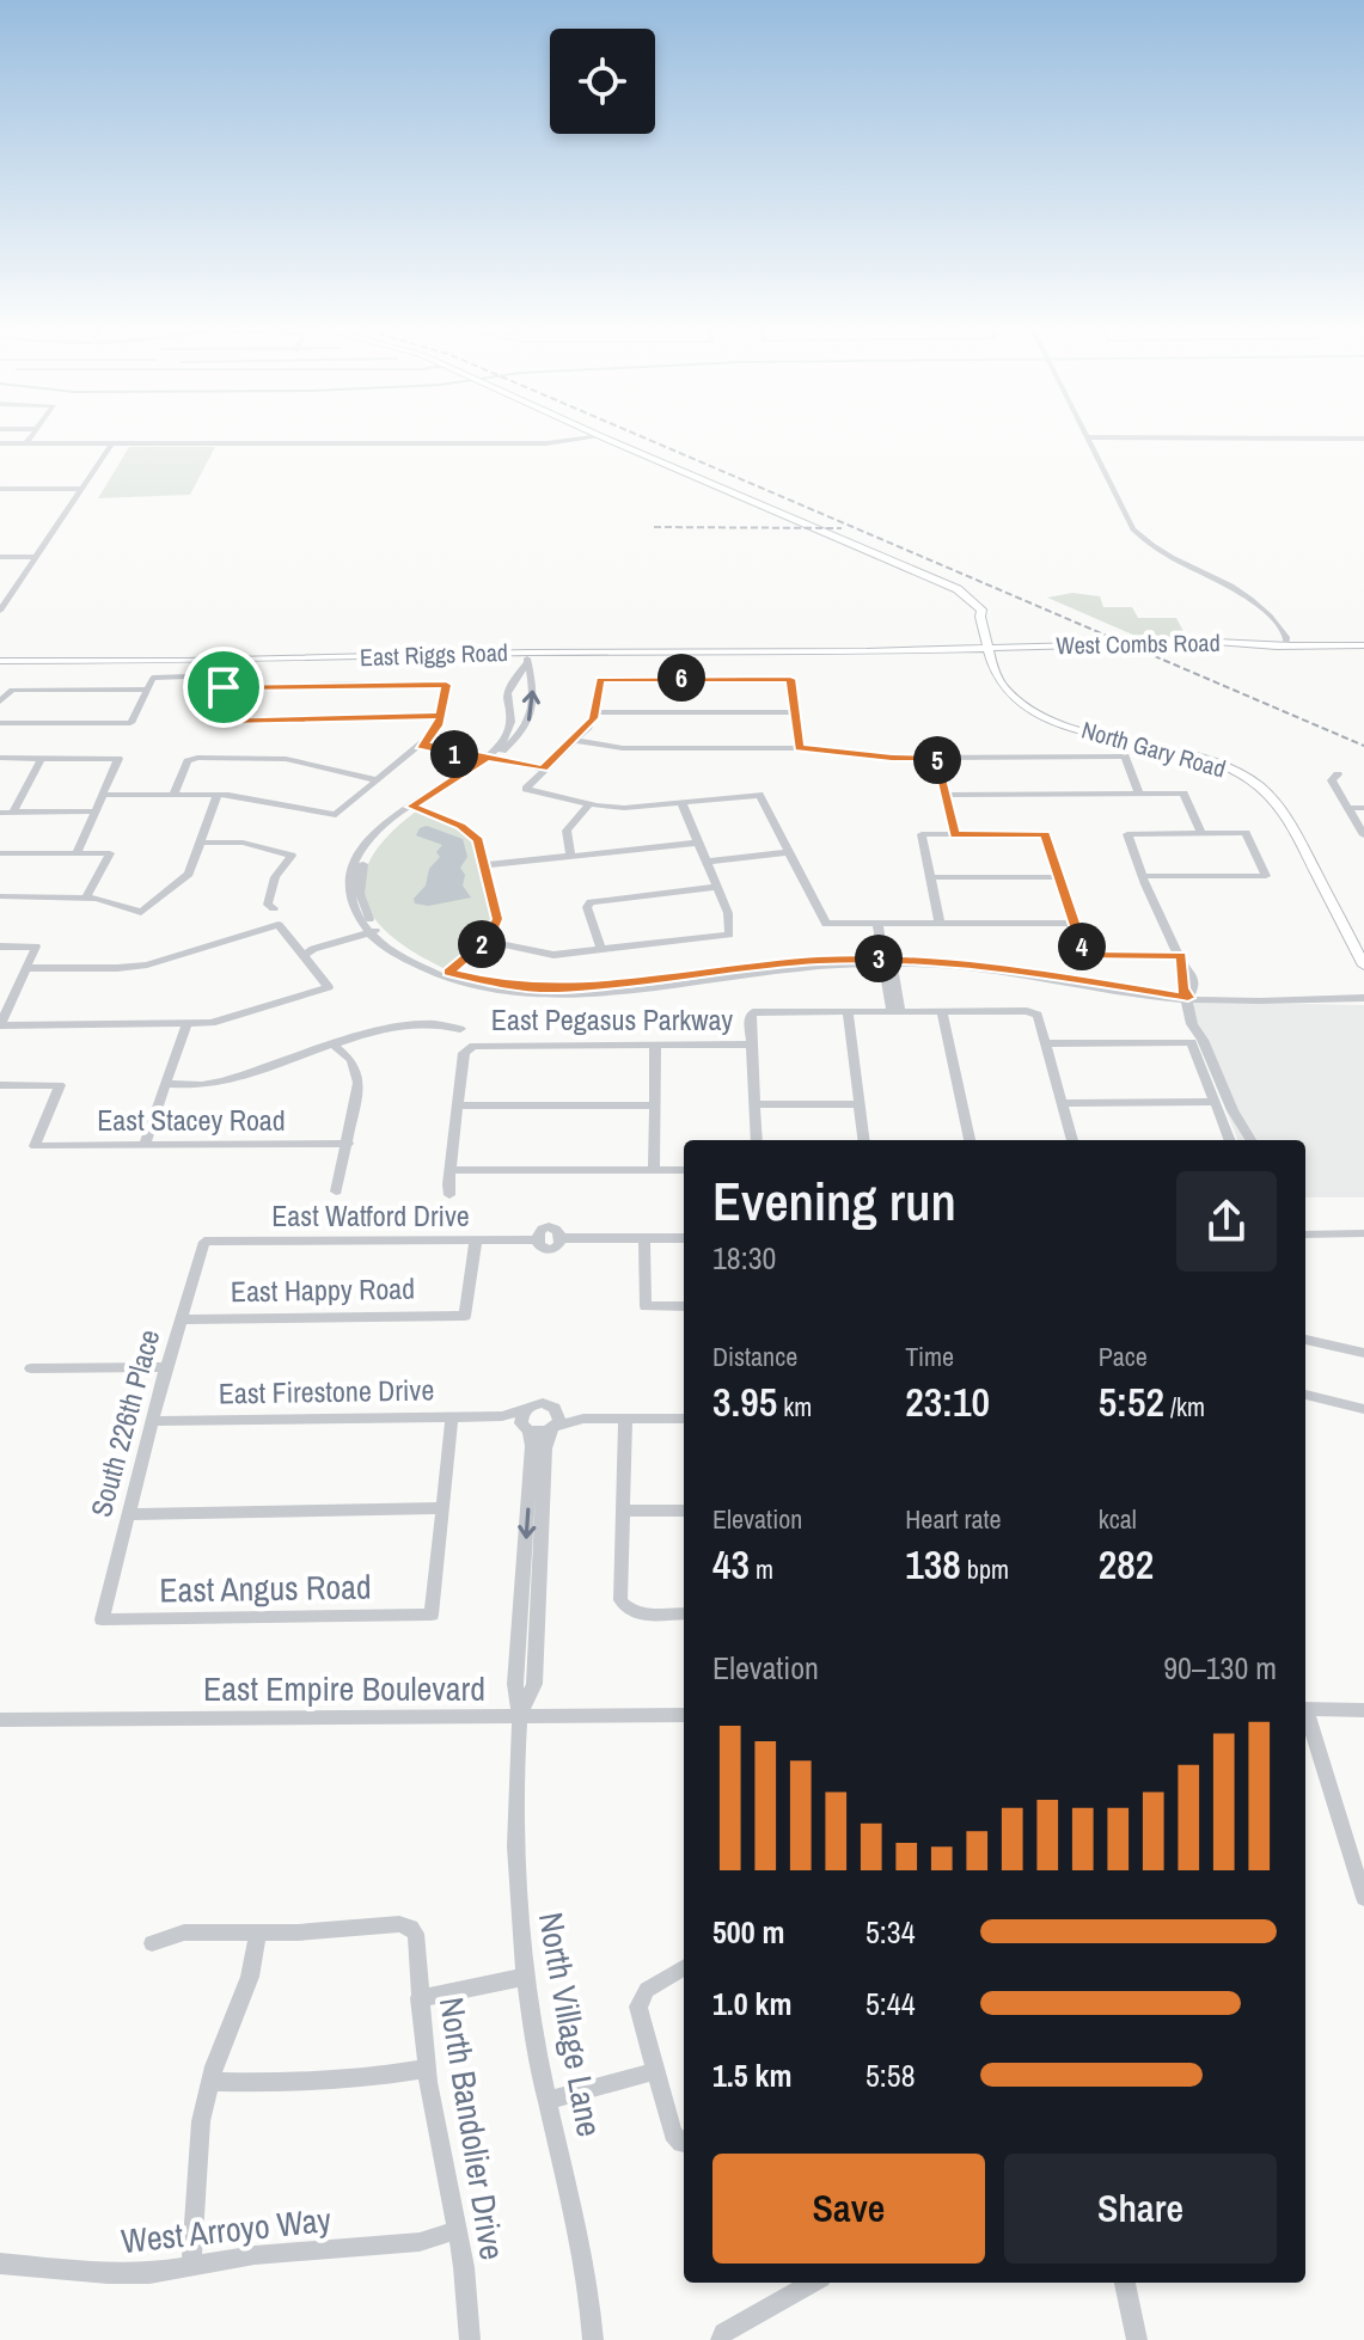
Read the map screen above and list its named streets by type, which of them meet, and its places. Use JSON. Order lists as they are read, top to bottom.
{
  "streets": {
    "main road": ["West Combs Road", "East Riggs Road", "North Gary Road"],
    "street": [
      "East Pegasus Parkway",
      "East Stacey Road",
      "East Watford Drive",
      "East Happy Road",
      "East Firestone Drive",
      "South 226th Place",
      "East Angus Road",
      "East Empire Boulevard",
      "North Village Lane",
      "North Bandolier Drive",
      "West Arroyo Way"
    ]
  },
  "crossings": [
    ["West Combs Road", "East Riggs Road"],
    ["West Combs Road", "North Gary Road"],
    ["East Riggs Road", "North Gary Road"],
    ["East Watford Drive", "East Happy Road"],
    ["East Watford Drive", "South 226th Place"],
    ["East Happy Road", "South 226th Place"],
    ["East Firestone Drive", "South 226th Place"],
    ["South 226th Place", "East Angus Road"],
    ["East Empire Boulevard", "North Village Lane"],
    ["North Bandolier Drive", "West Arroyo Way"]
  ],
  "page": {
    "pins": [
      "6",
      "1",
      "5",
      "2",
      "4",
      "3"
    ],
    "heading": ["Evening run", "18:30"],
    "stats": [
      ["Distance", "3.95 km"],
      ["Time", "23:10"],
      ["Pace", "5:52 /km"],
      ["Elevation", "43 m"],
      ["Heart rate", "138 bpm"],
      ["kcal", "282"]
    ],
    "chart": ["Elevation", "90–130 m"],
    "list": [
      {
        "name": "500 m",
        "note": "5:34"
      },
      {
        "name": "1.0 km",
        "note": "5:44"
      },
      {
        "name": "1.5 km",
        "note": "5:58"
      }
    ],
    "buttons": ["Save", "Share"]
  }
}
